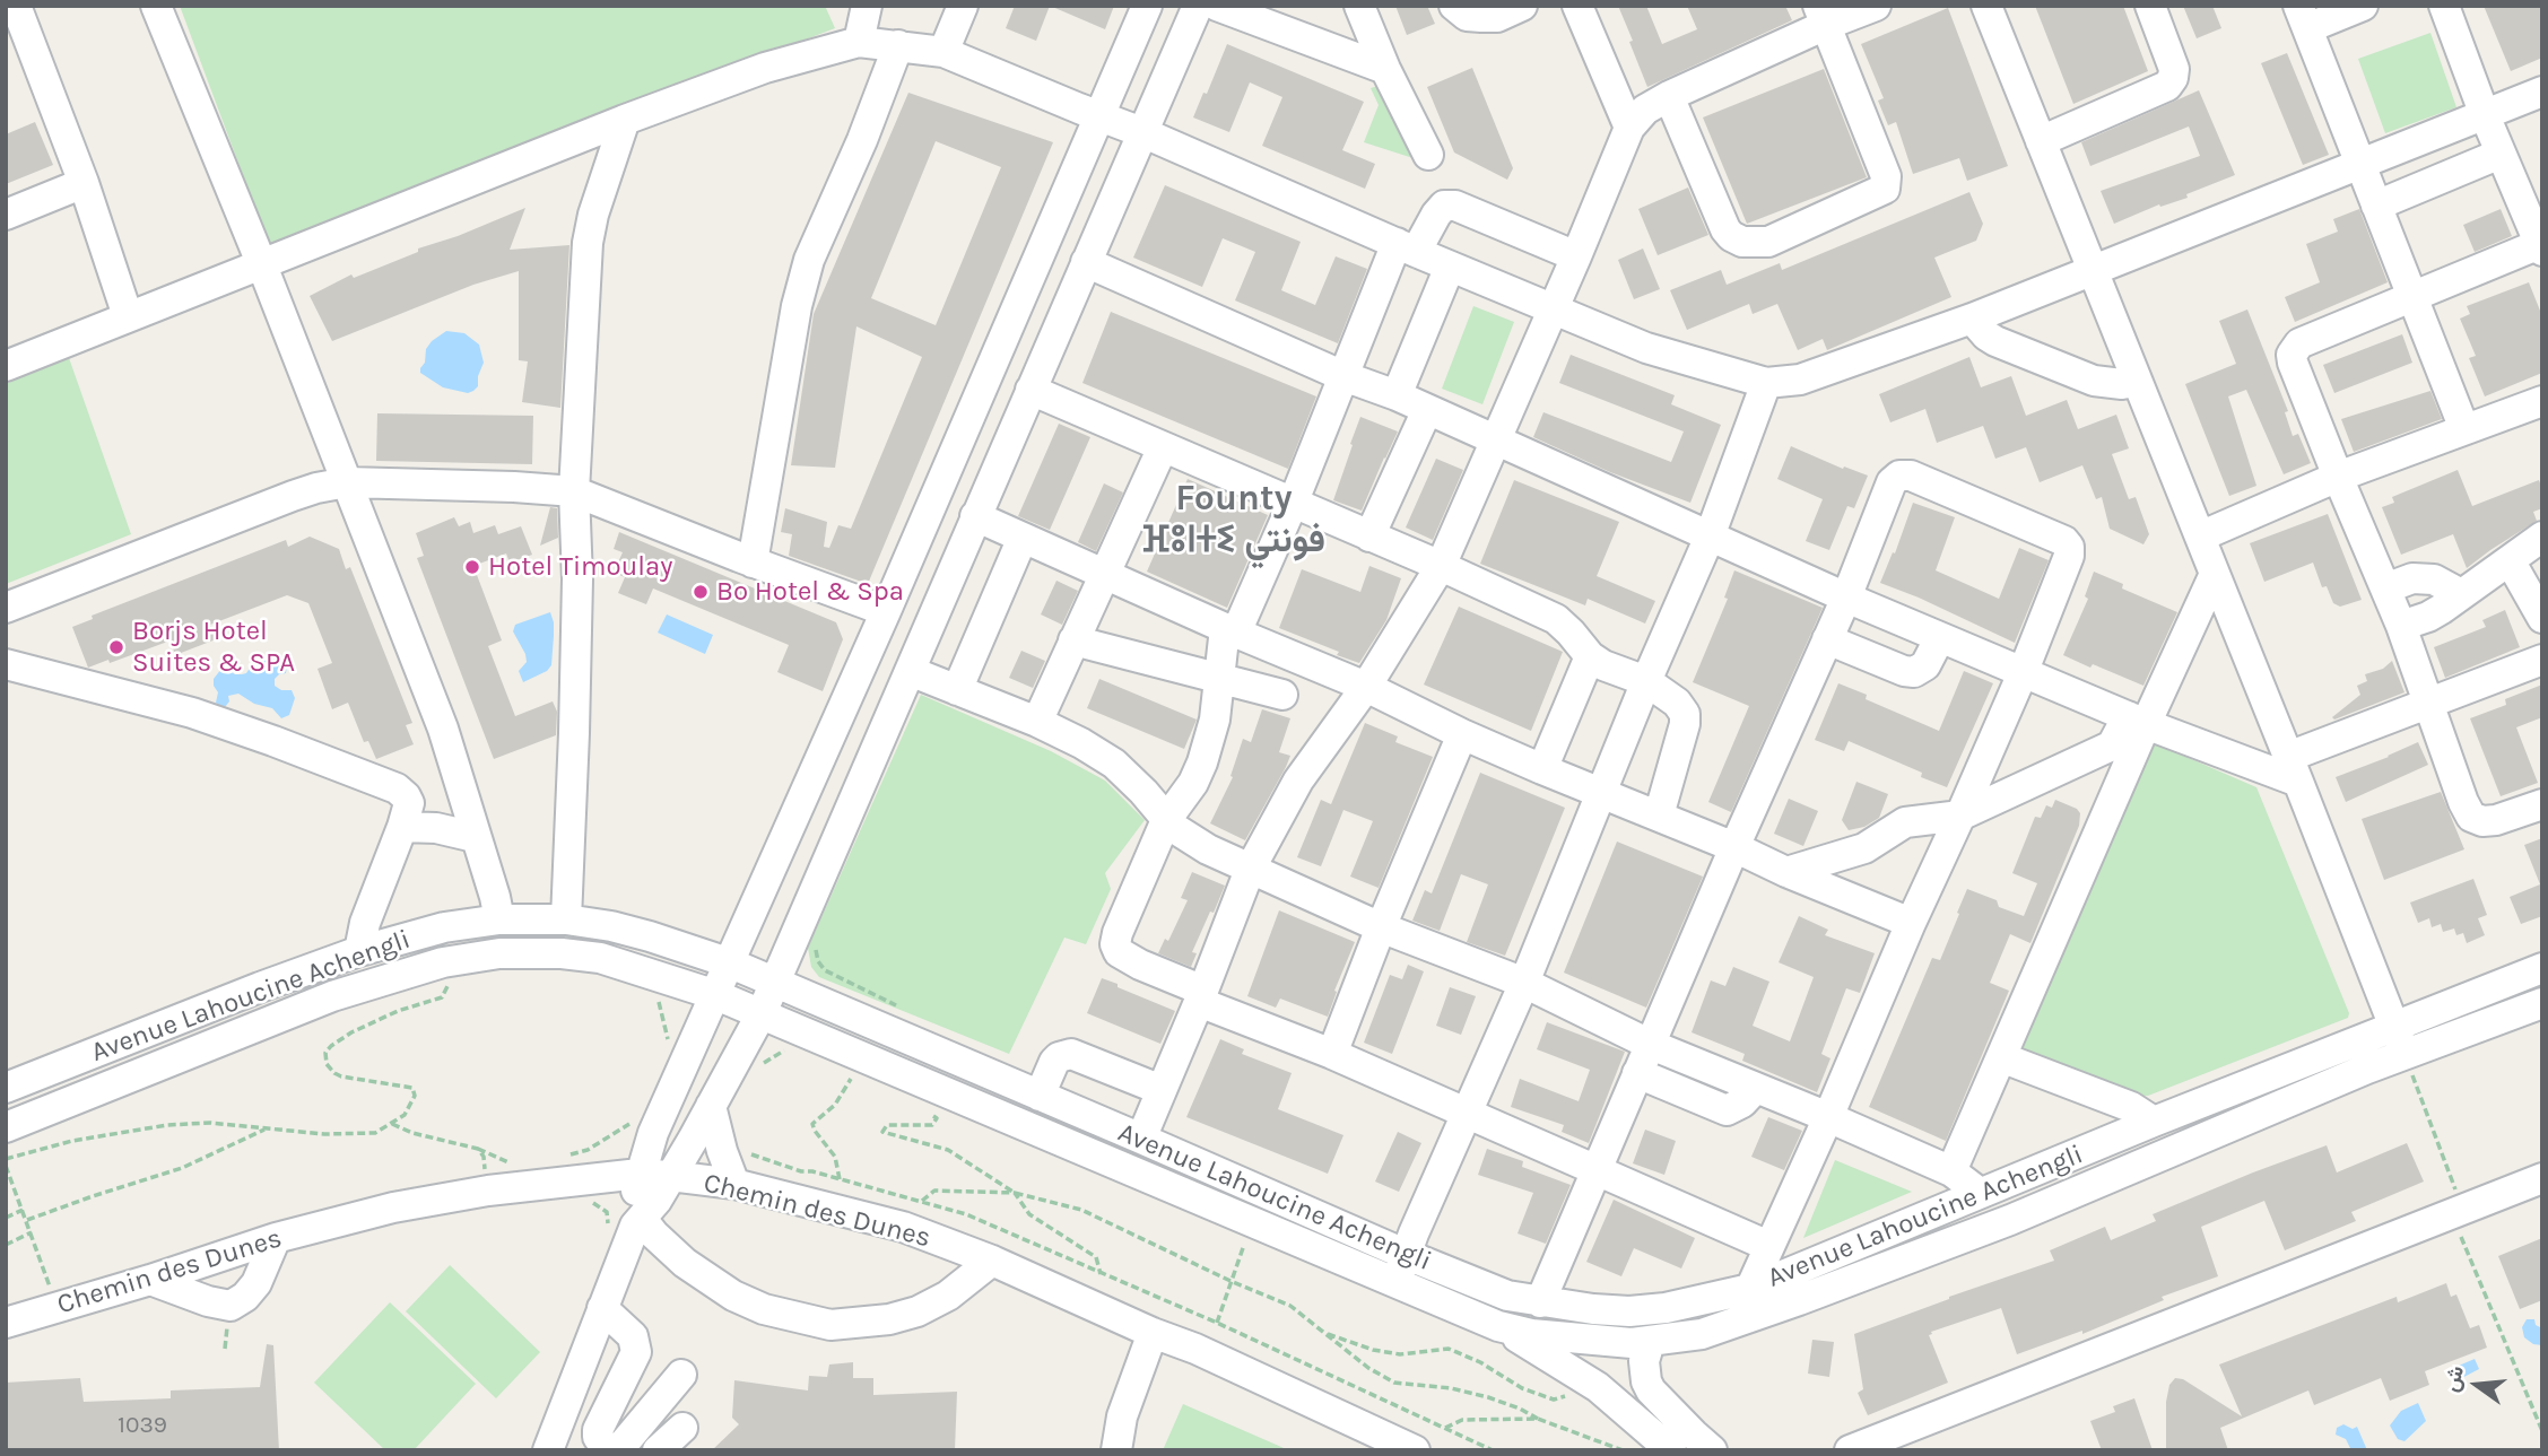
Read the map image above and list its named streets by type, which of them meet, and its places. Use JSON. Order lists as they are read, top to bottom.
{
  "streets": {
    "street": ["Avenue Lahoucine Achengli", "Chemin des Dunes"]
  },
  "districts": ["Founty ⴼⵓⵏⵜⵉ فونتي"],
  "places": ["Hotel Timoulay", "Bo Hotel & Spa", "Borjs Hotel Suites & SPA"],
  "house_numbers": ["1039"],
  "north": "left"
}
